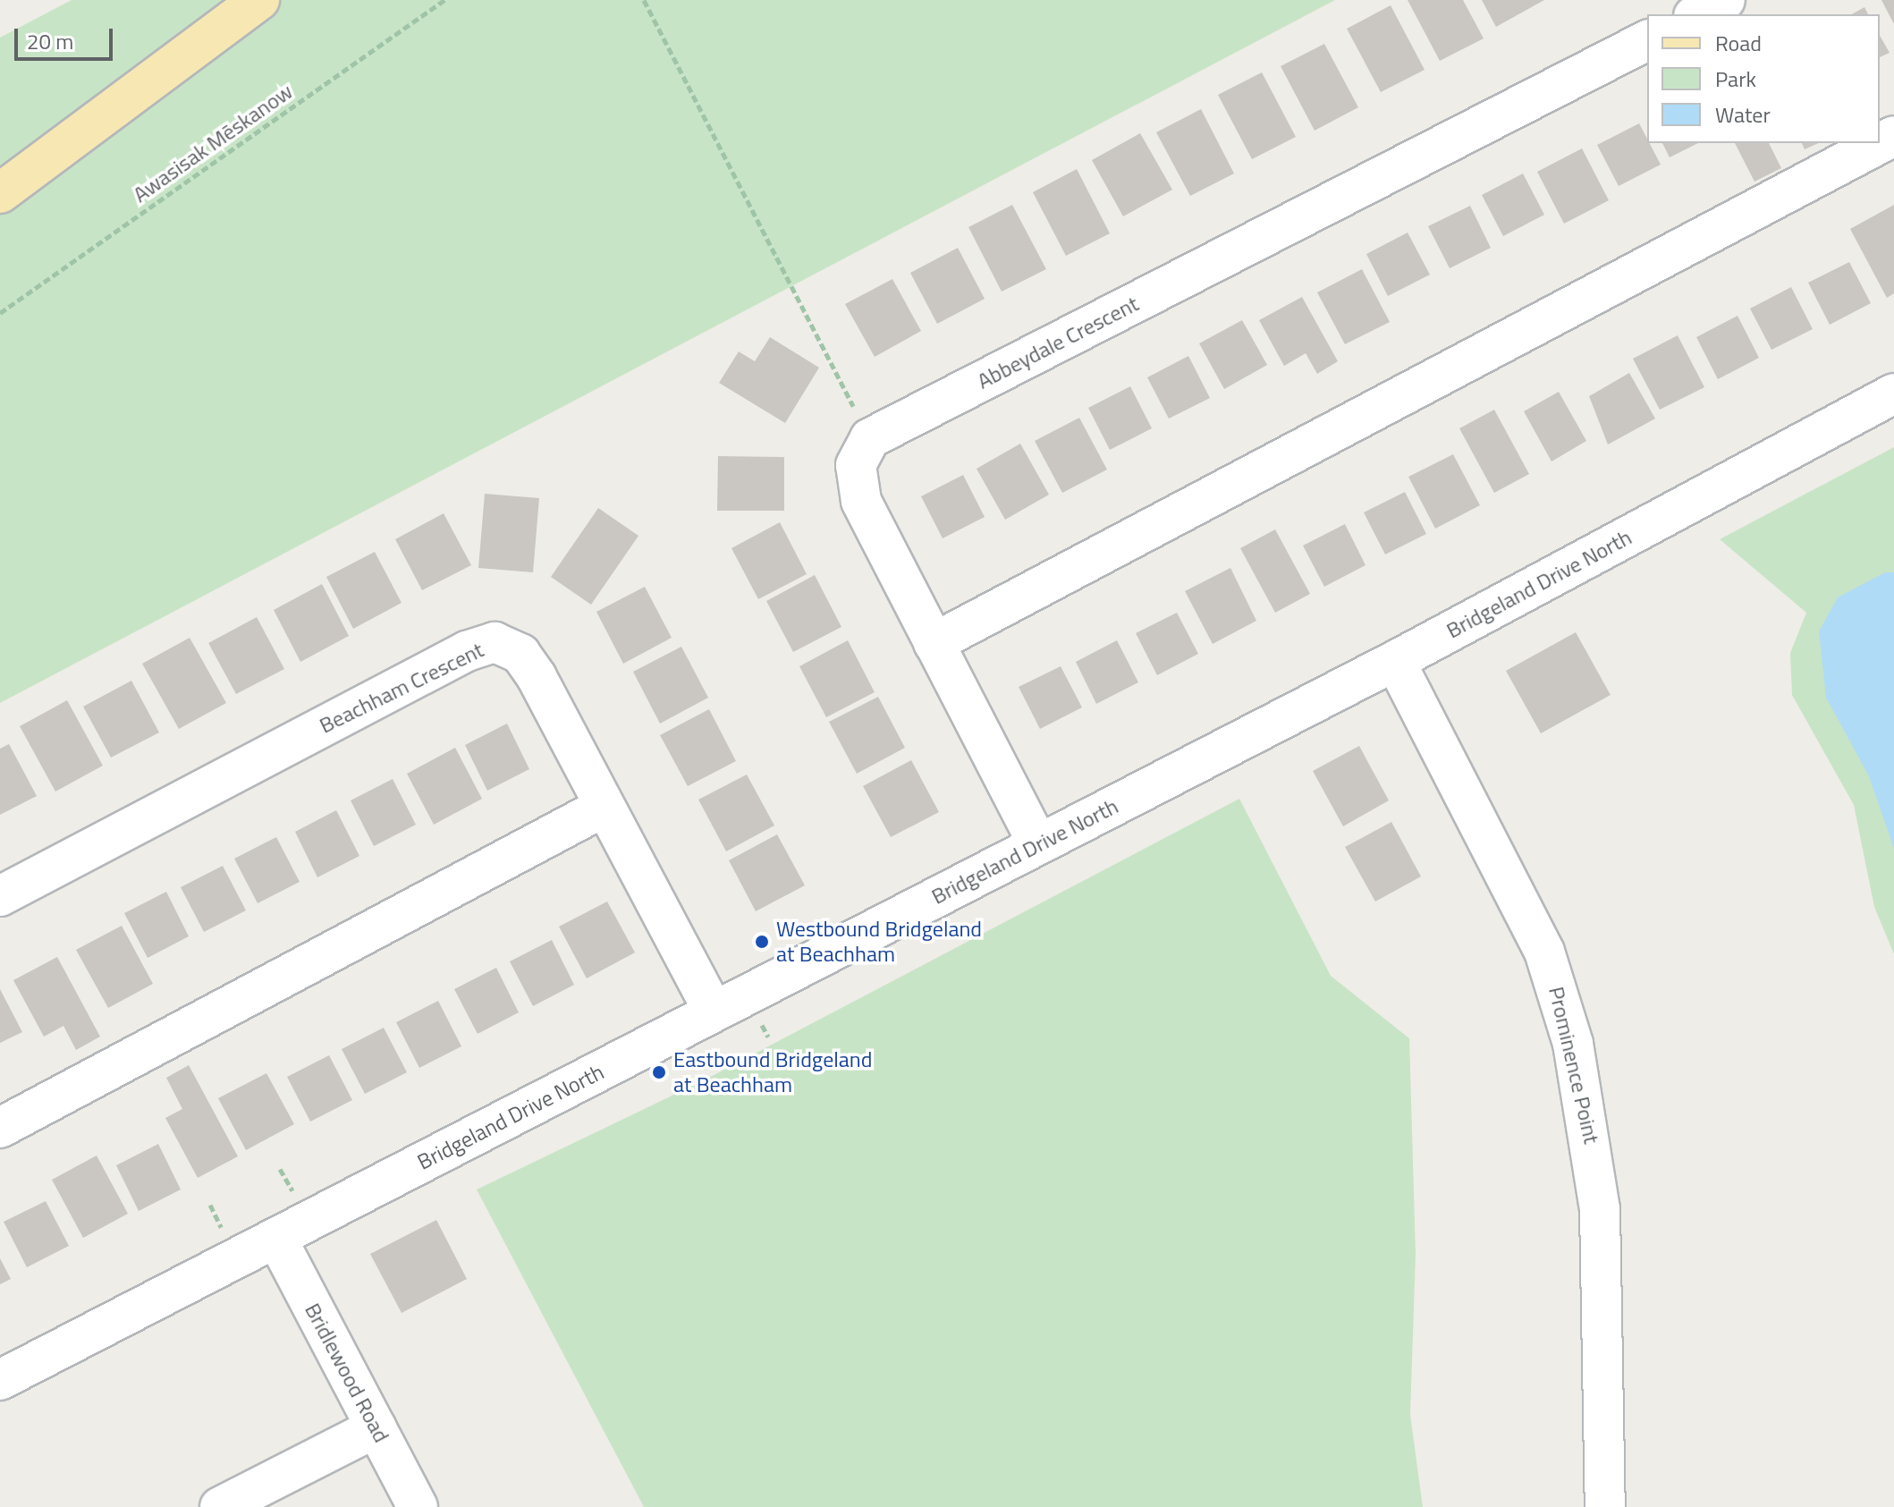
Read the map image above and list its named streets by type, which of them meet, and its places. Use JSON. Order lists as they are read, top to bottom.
{
  "streets": {
    "street": [
      "Abbeydale Crescent",
      "Bridgeland Drive North",
      "Beachham Crescent",
      "Prominence Point",
      "Bridlewood Road"
    ],
    "path": ["Awasisak Mēskanow"]
  },
  "crossings": [
    ["Bridgeland Drive North", "Beachham Crescent"],
    ["Bridgeland Drive North", "Prominence Point"],
    ["Bridgeland Drive North", "Bridlewood Road"]
  ],
  "places": ["Westbound Bridgeland at Beachham", "Eastbound Bridgeland at Beachham"],
  "legend": ["Road", "Park", "Water"],
  "scale_bar": "20 m"
}
